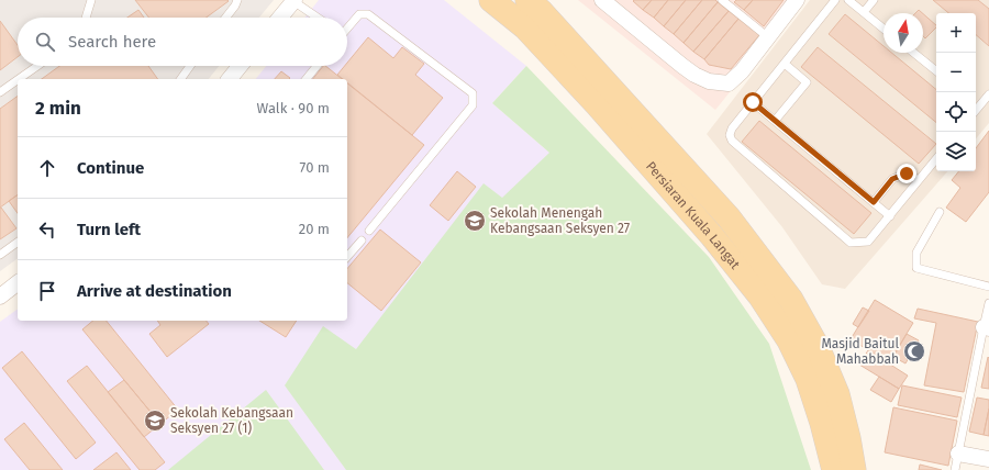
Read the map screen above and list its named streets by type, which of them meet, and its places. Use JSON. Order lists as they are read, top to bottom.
{
  "streets": {
    "main road": ["Persiaran Kuala Langat"]
  },
  "places": {
    "school or university": ["Sekolah Menengah Kebangsaan Seksyen 27", "Sekolah Kebangsaan Seksyen 27 (1)"],
    "mosque": ["Masjid Baitul Mahabbah"]
  },
  "north": "top",
  "page": {
    "map_buttons": ["+", "−"],
    "search": "Search here",
    "heading": ["2 min", "Walk · 90 m"],
    "list": [
      ["Continue", "70 m"],
      ["Turn left", "20 m"],
      "Arrive at destination"
    ]
  }
}
